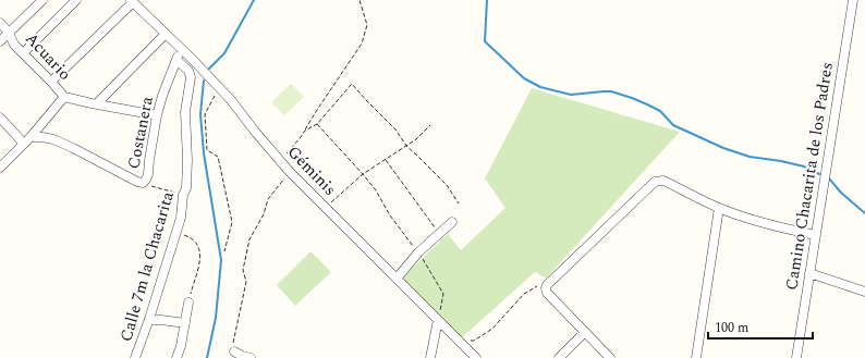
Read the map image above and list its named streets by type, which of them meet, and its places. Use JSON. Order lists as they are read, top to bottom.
{
  "streets": {
    "street": [
      "Acuario",
      "Costanera",
      "Géminis",
      "Camino Chacarita de los Padres",
      "Calle 7m la Chacarita"
    ]
  },
  "crossings": [
    ["Acuario", "Costanera"],
    ["Costanera", "Géminis"],
    ["Costanera", "Calle 7m la Chacarita"]
  ],
  "scale_bar": "100 m"
}
